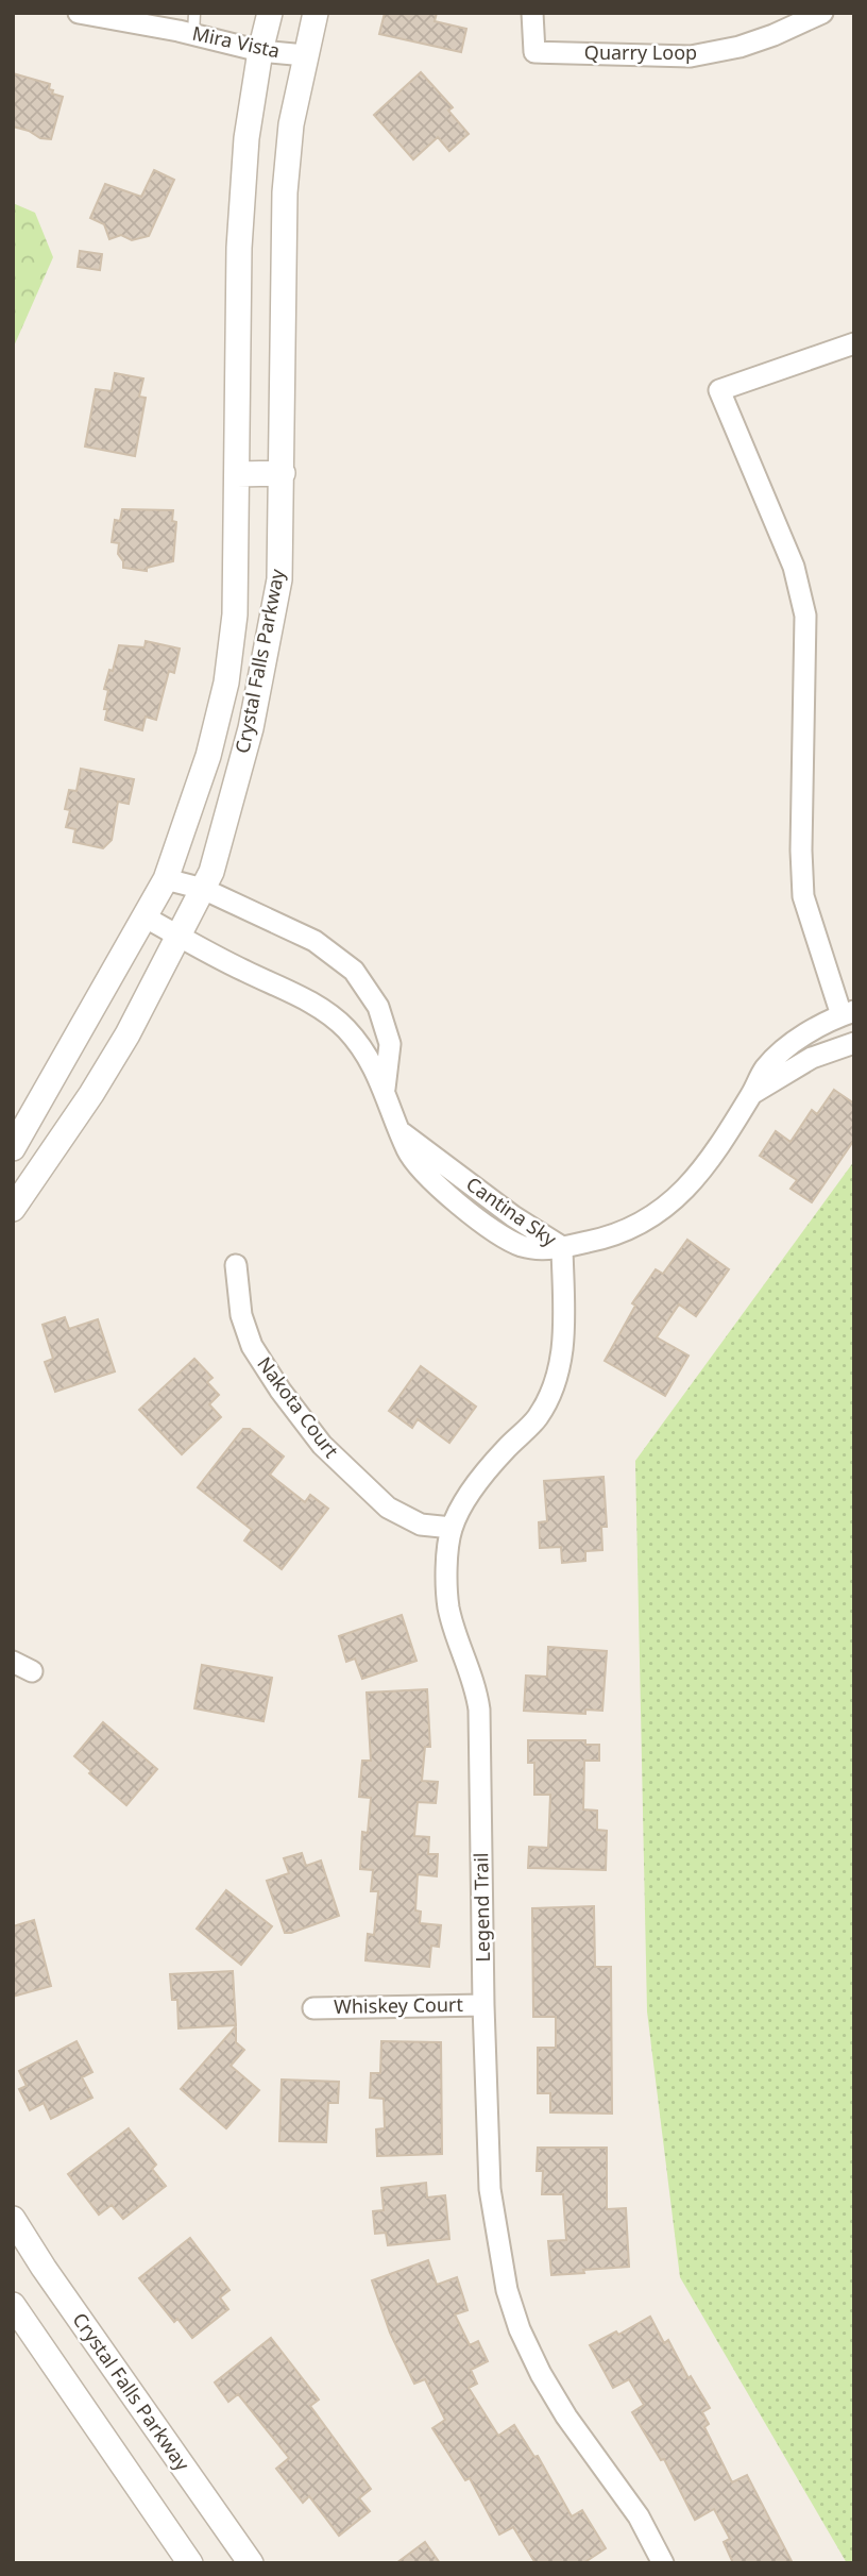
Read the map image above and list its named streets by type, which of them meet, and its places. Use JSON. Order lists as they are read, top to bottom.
{
  "streets": {
    "street": [
      "Mira Vista",
      "Quarry Loop",
      "Crystal Falls Parkway",
      "Cantina Sky",
      "Nakota Court",
      "Legend Trail",
      "Whiskey Court"
    ]
  },
  "crossings": [
    ["Mira Vista", "Crystal Falls Parkway"],
    ["Crystal Falls Parkway", "Cantina Sky"],
    ["Cantina Sky", "Legend Trail"],
    ["Nakota Court", "Legend Trail"],
    ["Legend Trail", "Whiskey Court"]
  ]
}
